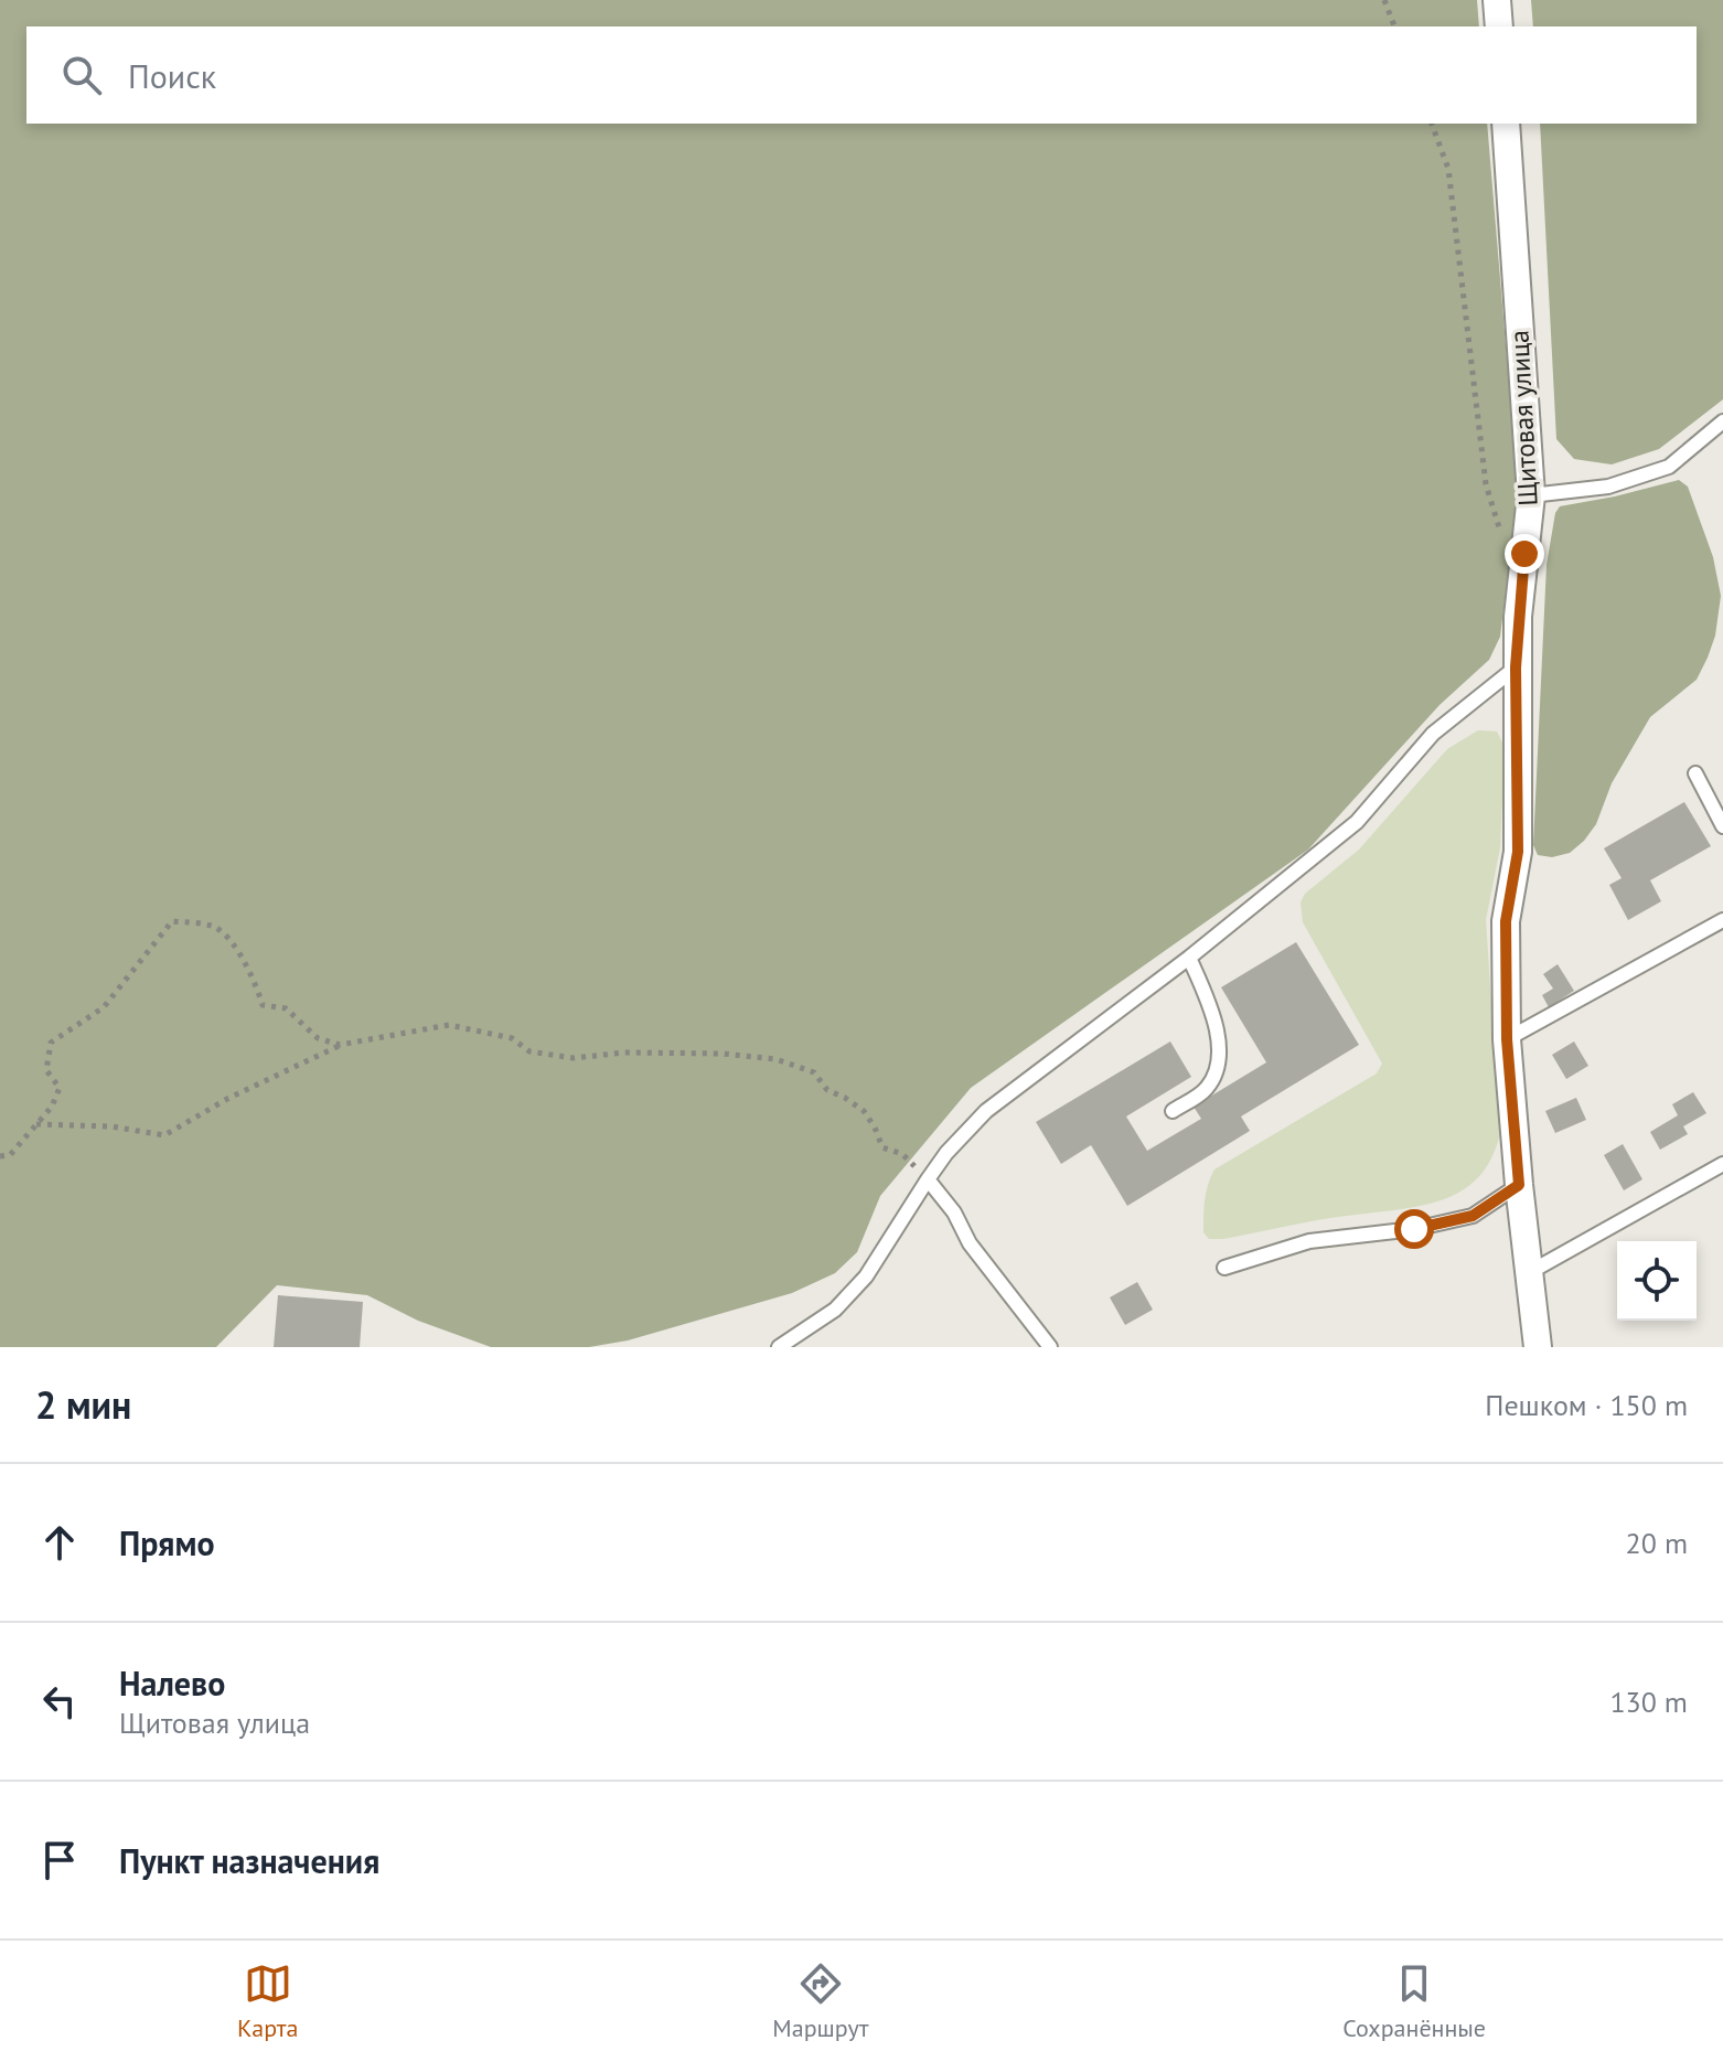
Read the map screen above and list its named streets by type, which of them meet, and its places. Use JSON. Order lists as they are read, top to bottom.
{
  "streets": {
    "street": ["Щитовая улица"]
  },
  "page": {
    "search": "Поиск",
    "heading": ["2 мин", "Пешком · 150 m"],
    "list": [
      ["Прямо", "20 m"],
      ["Налево", "Щитовая улица", "130 m"],
      "Пункт назначения"
    ],
    "nav": ["Карта", "Маршрут", "Сохранённые"]
  }
}
